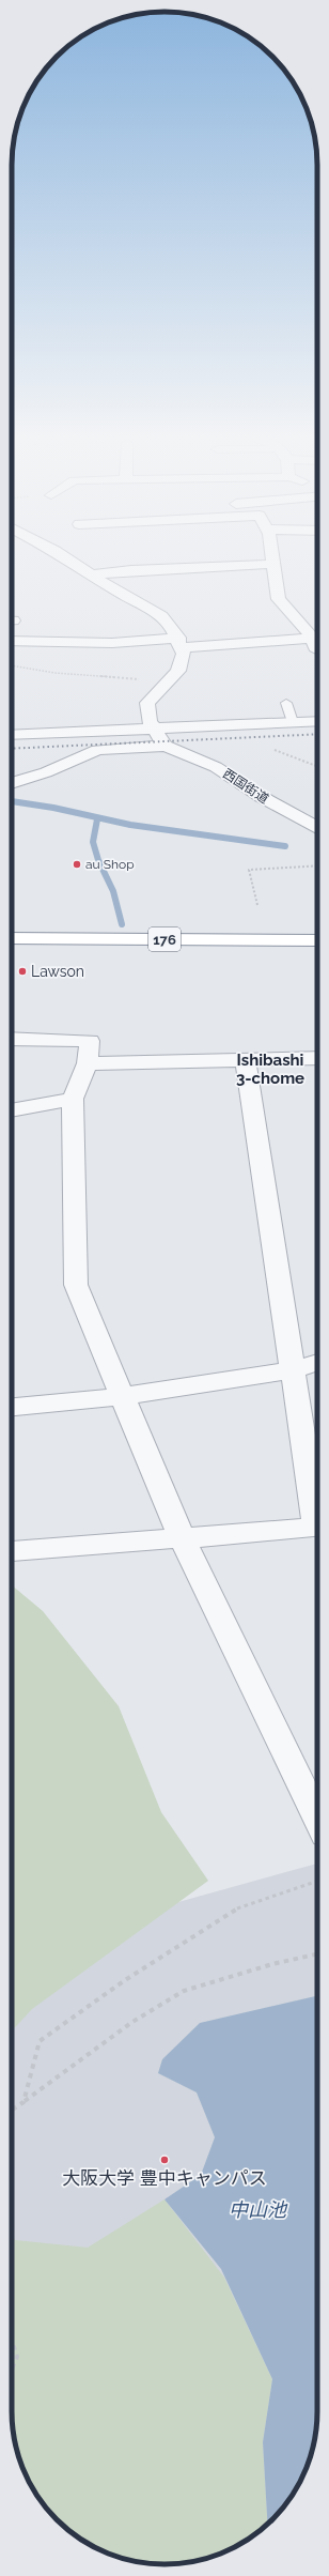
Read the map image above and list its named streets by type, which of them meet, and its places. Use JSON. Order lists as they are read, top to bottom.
{
  "streets": {
    "highway": ["176"],
    "street": ["西国街道"]
  },
  "districts": ["Ishibashi 3-chome"],
  "water": ["中山池"],
  "places": ["au Shop", "Lawson", "大阪大学 豊中キャンパス"]
}
